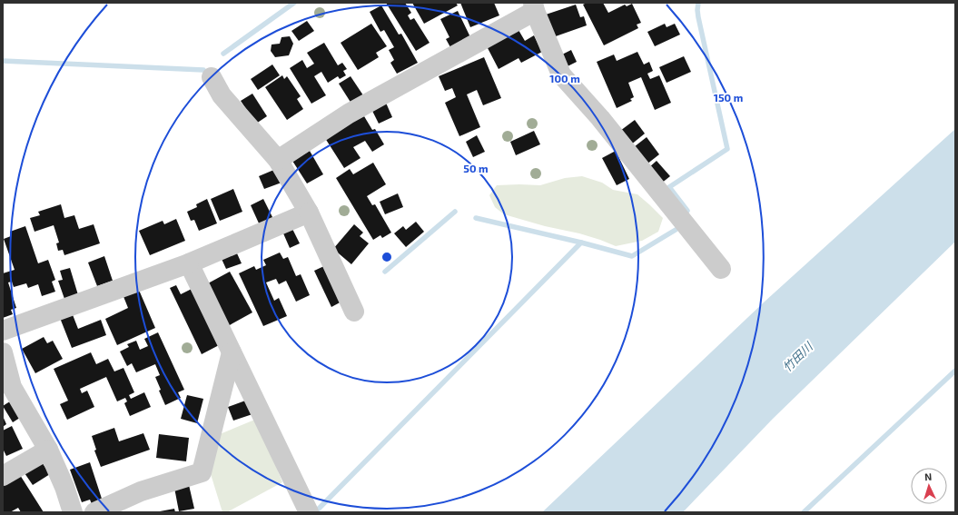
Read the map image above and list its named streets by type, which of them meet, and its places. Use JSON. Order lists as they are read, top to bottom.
{
  "water": ["竹田川"],
  "north": "top",
  "rings": ["100 m", "150 m", "50 m"]
}
